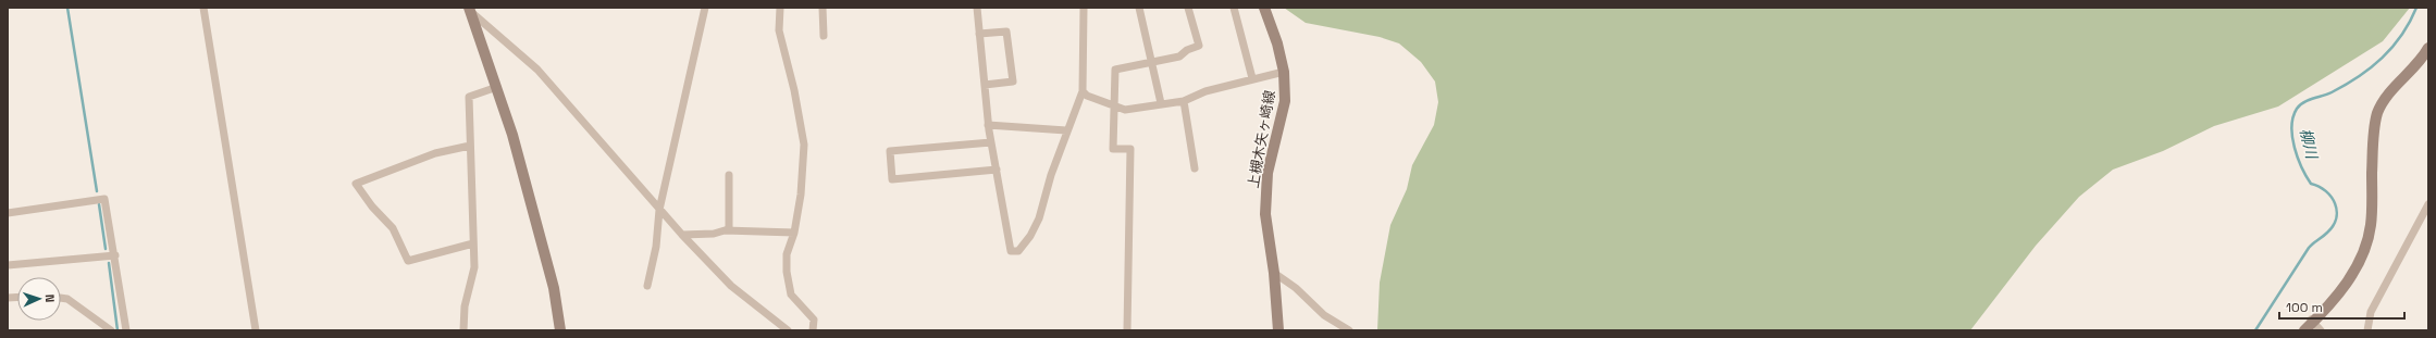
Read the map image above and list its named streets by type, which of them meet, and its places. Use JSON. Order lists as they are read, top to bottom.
{
  "streets": {
    "street": ["上槻木矢ヶ崎線"]
  },
  "water": ["柳川"],
  "scale_bar": "100 m",
  "north": "right"
}
